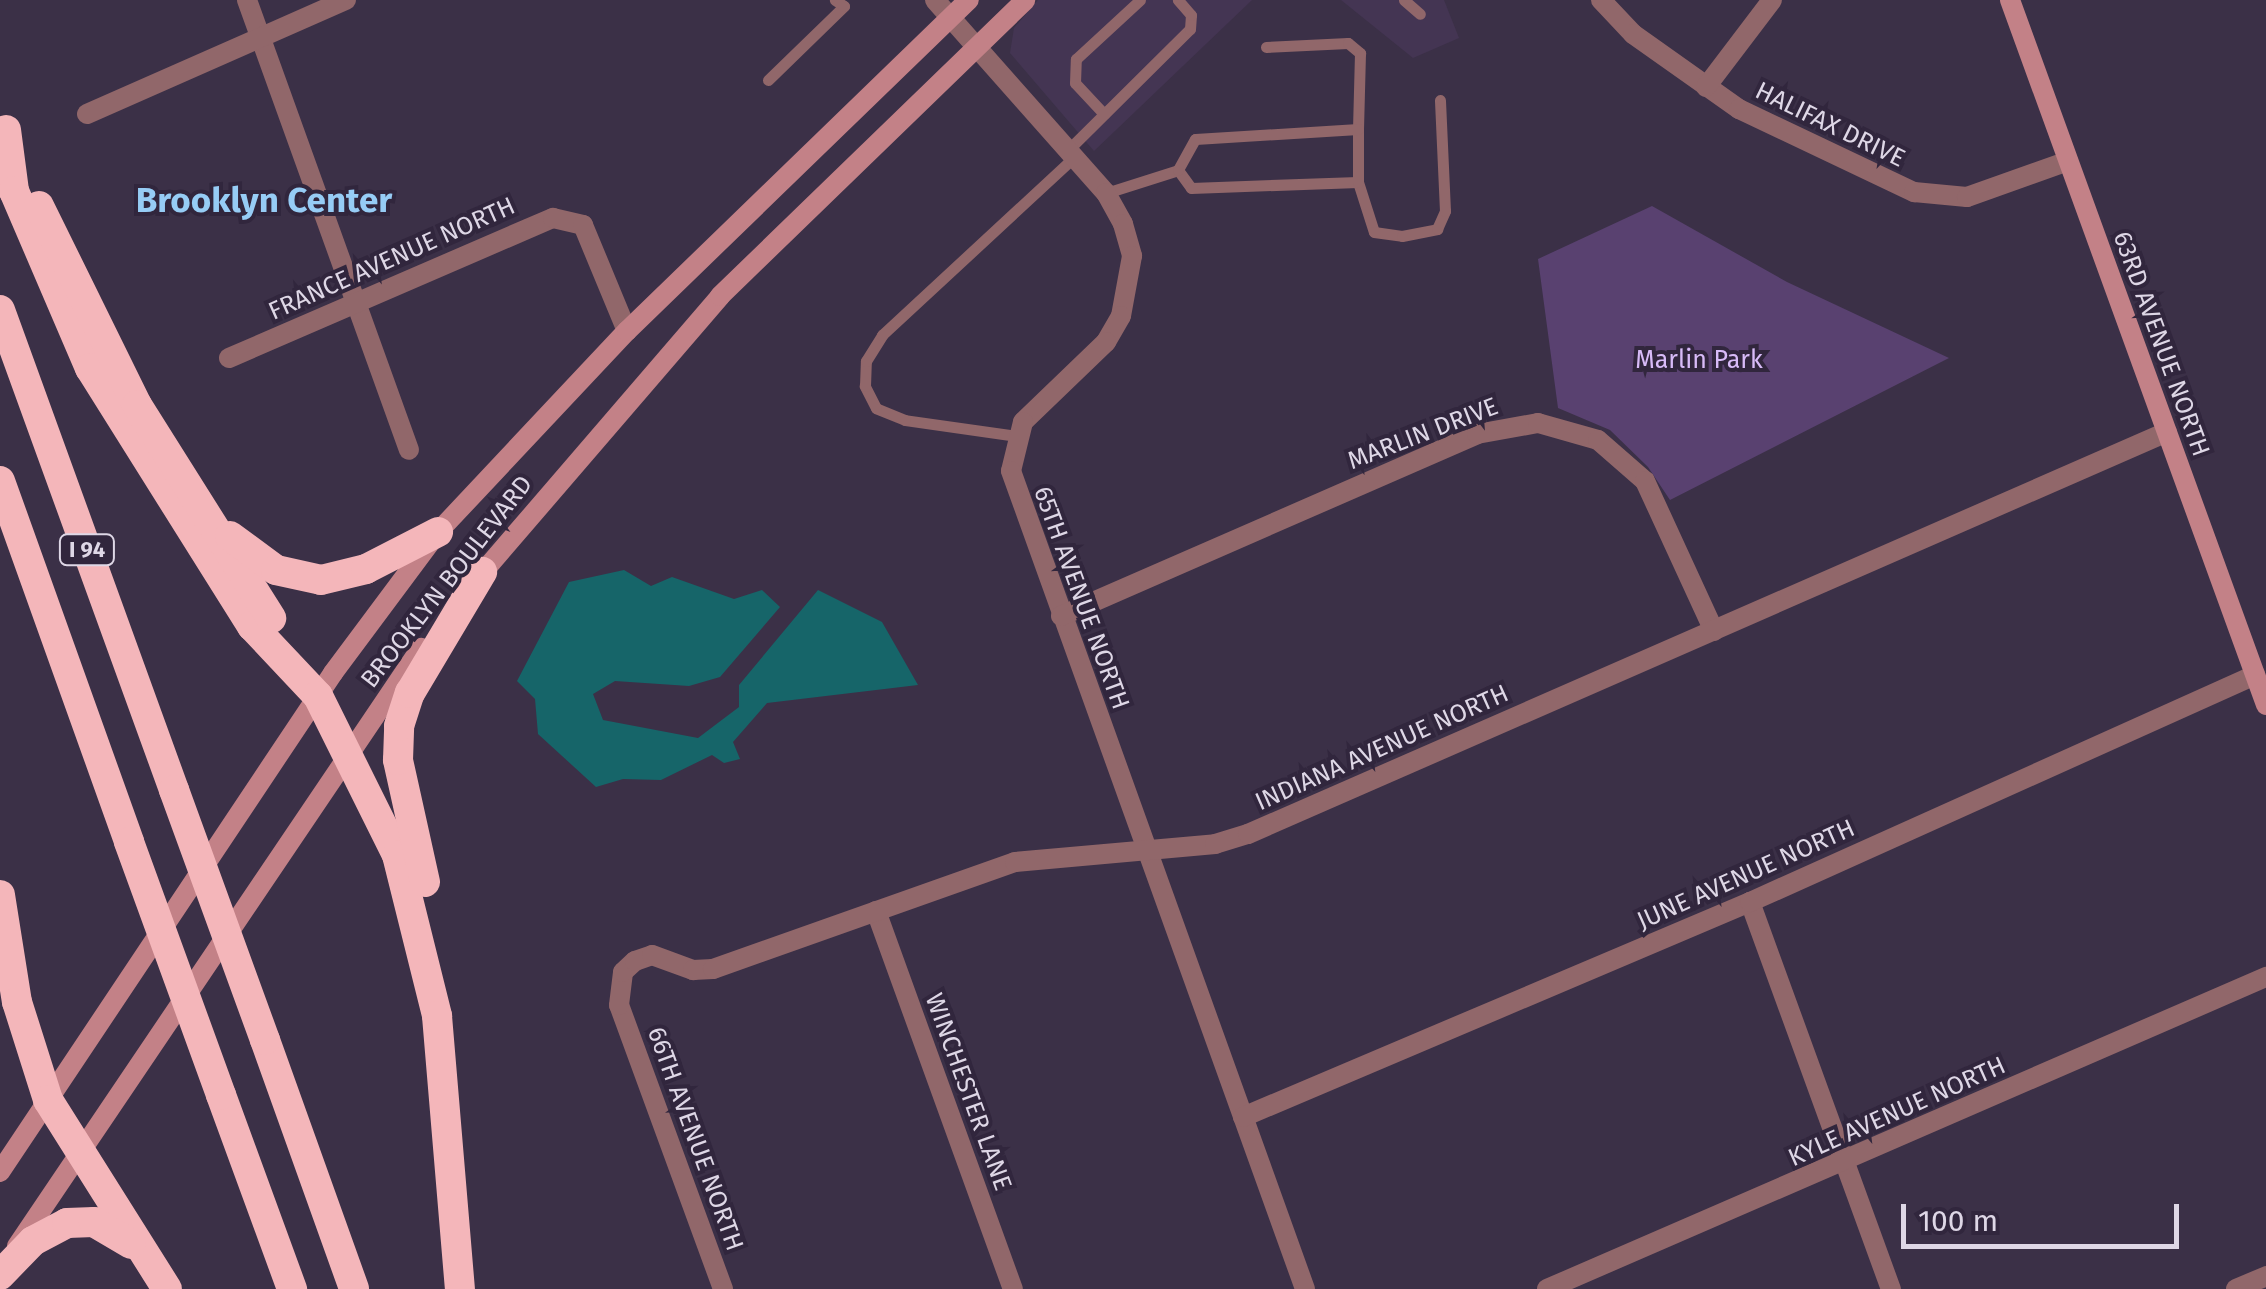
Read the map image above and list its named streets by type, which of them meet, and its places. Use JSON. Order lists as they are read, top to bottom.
{
  "streets": {
    "highway": ["I 94"],
    "main road": ["63RD AVENUE NORTH", "BROOKLYN BOULEVARD"],
    "street": [
      "HALIFAX DRIVE",
      "FRANCE AVENUE NORTH",
      "MARLIN DRIVE",
      "65TH AVENUE NORTH",
      "INDIANA AVENUE NORTH",
      "JUNE AVENUE NORTH",
      "WINCHESTER LANE",
      "KYLE AVENUE NORTH",
      "66TH AVENUE NORTH"
    ]
  },
  "crossings": [
    ["HALIFAX DRIVE", "63RD AVENUE NORTH"],
    ["FRANCE AVENUE NORTH", "BROOKLYN BOULEVARD"],
    ["63RD AVENUE NORTH", "INDIANA AVENUE NORTH"],
    ["63RD AVENUE NORTH", "JUNE AVENUE NORTH"],
    ["MARLIN DRIVE", "65TH AVENUE NORTH"],
    ["MARLIN DRIVE", "INDIANA AVENUE NORTH"],
    ["65TH AVENUE NORTH", "INDIANA AVENUE NORTH"],
    ["65TH AVENUE NORTH", "JUNE AVENUE NORTH"],
    ["INDIANA AVENUE NORTH", "WINCHESTER LANE"],
    ["INDIANA AVENUE NORTH", "66TH AVENUE NORTH"]
  ],
  "districts": ["Brooklyn Center"],
  "parks": ["Marlin Park"],
  "scale_bar": "100 m"
}
